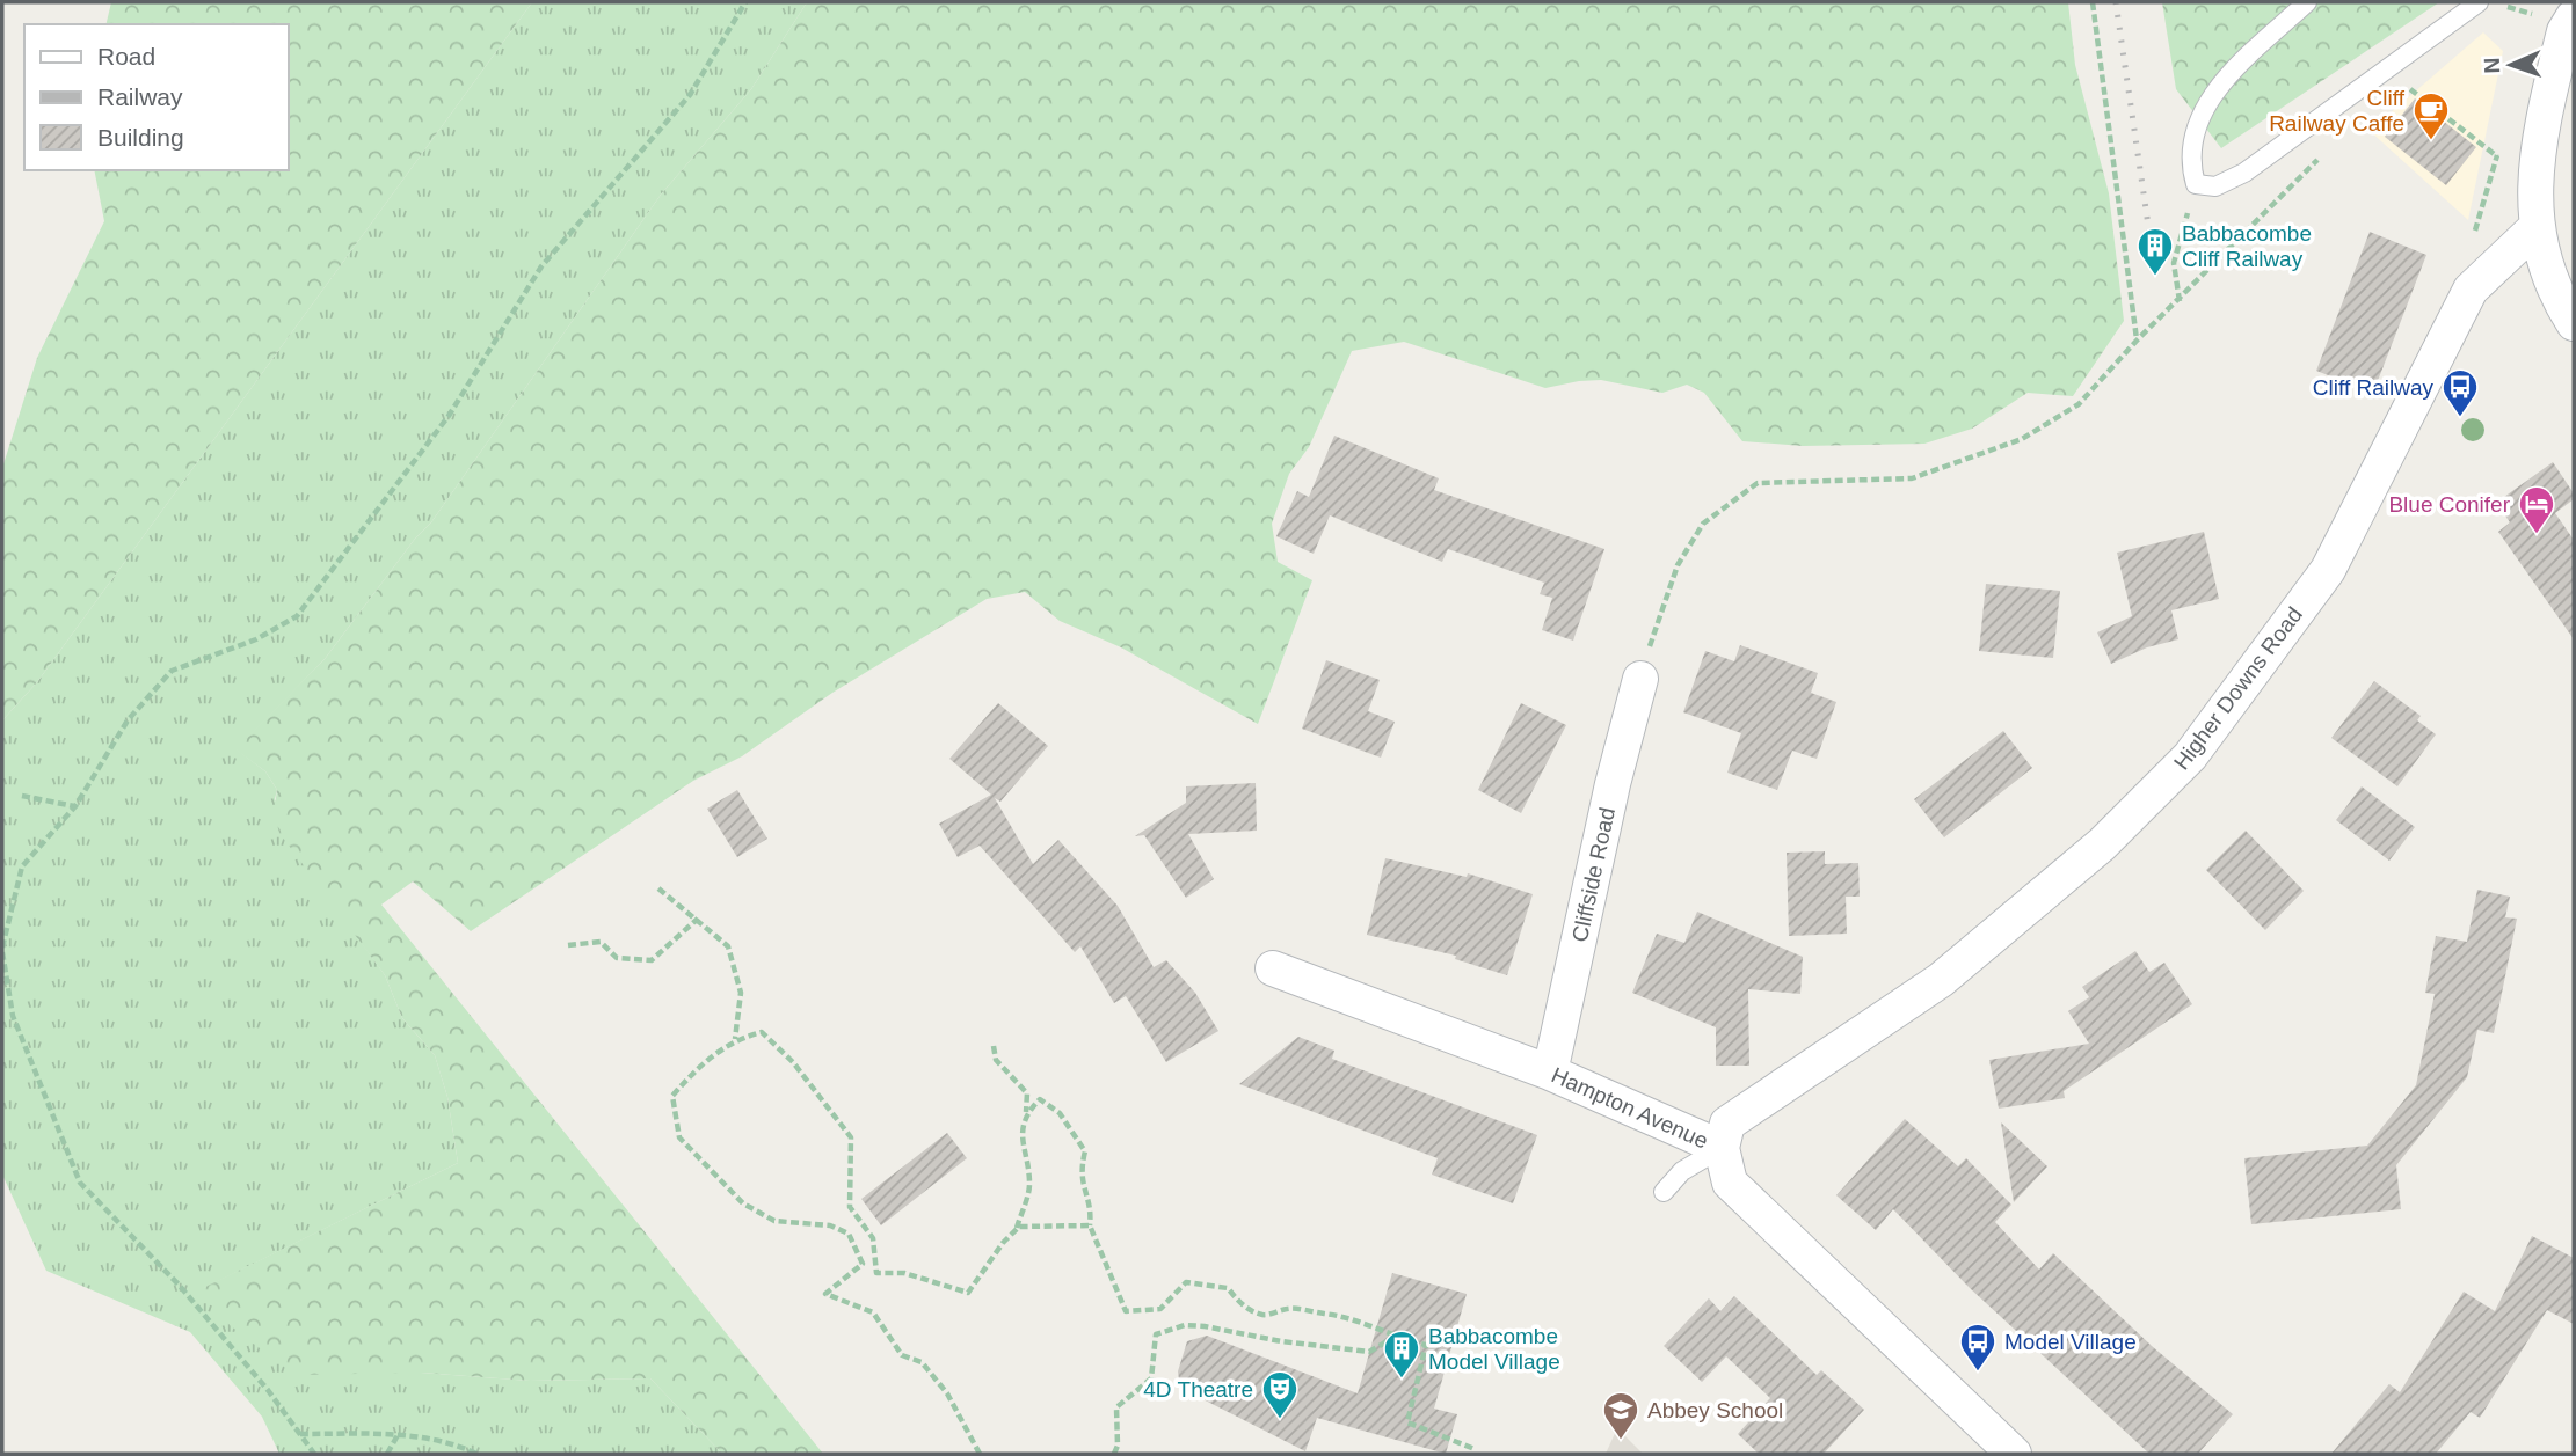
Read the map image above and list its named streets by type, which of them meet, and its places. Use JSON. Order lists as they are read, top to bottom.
{
  "streets": {
    "street": ["Higher Downs Road", "Cliffside Road", "Hampton Avenue"]
  },
  "crossings": [
    ["Higher Downs Road", "Hampton Avenue"],
    ["Cliffside Road", "Hampton Avenue"]
  ],
  "places": {
    "cafe": ["Cliff Railway Caffe"],
    "building": ["Babbacombe Cliff Railway", "Babbacombe Model Village"],
    "bus stop": ["Cliff Railway", "Model Village"],
    "hotel": ["Blue Conifer"],
    "theatre": ["4D Theatre"],
    "school or university": ["Abbey School"]
  },
  "legend": ["Road", "Railway", "Building"],
  "north": "left"
}
